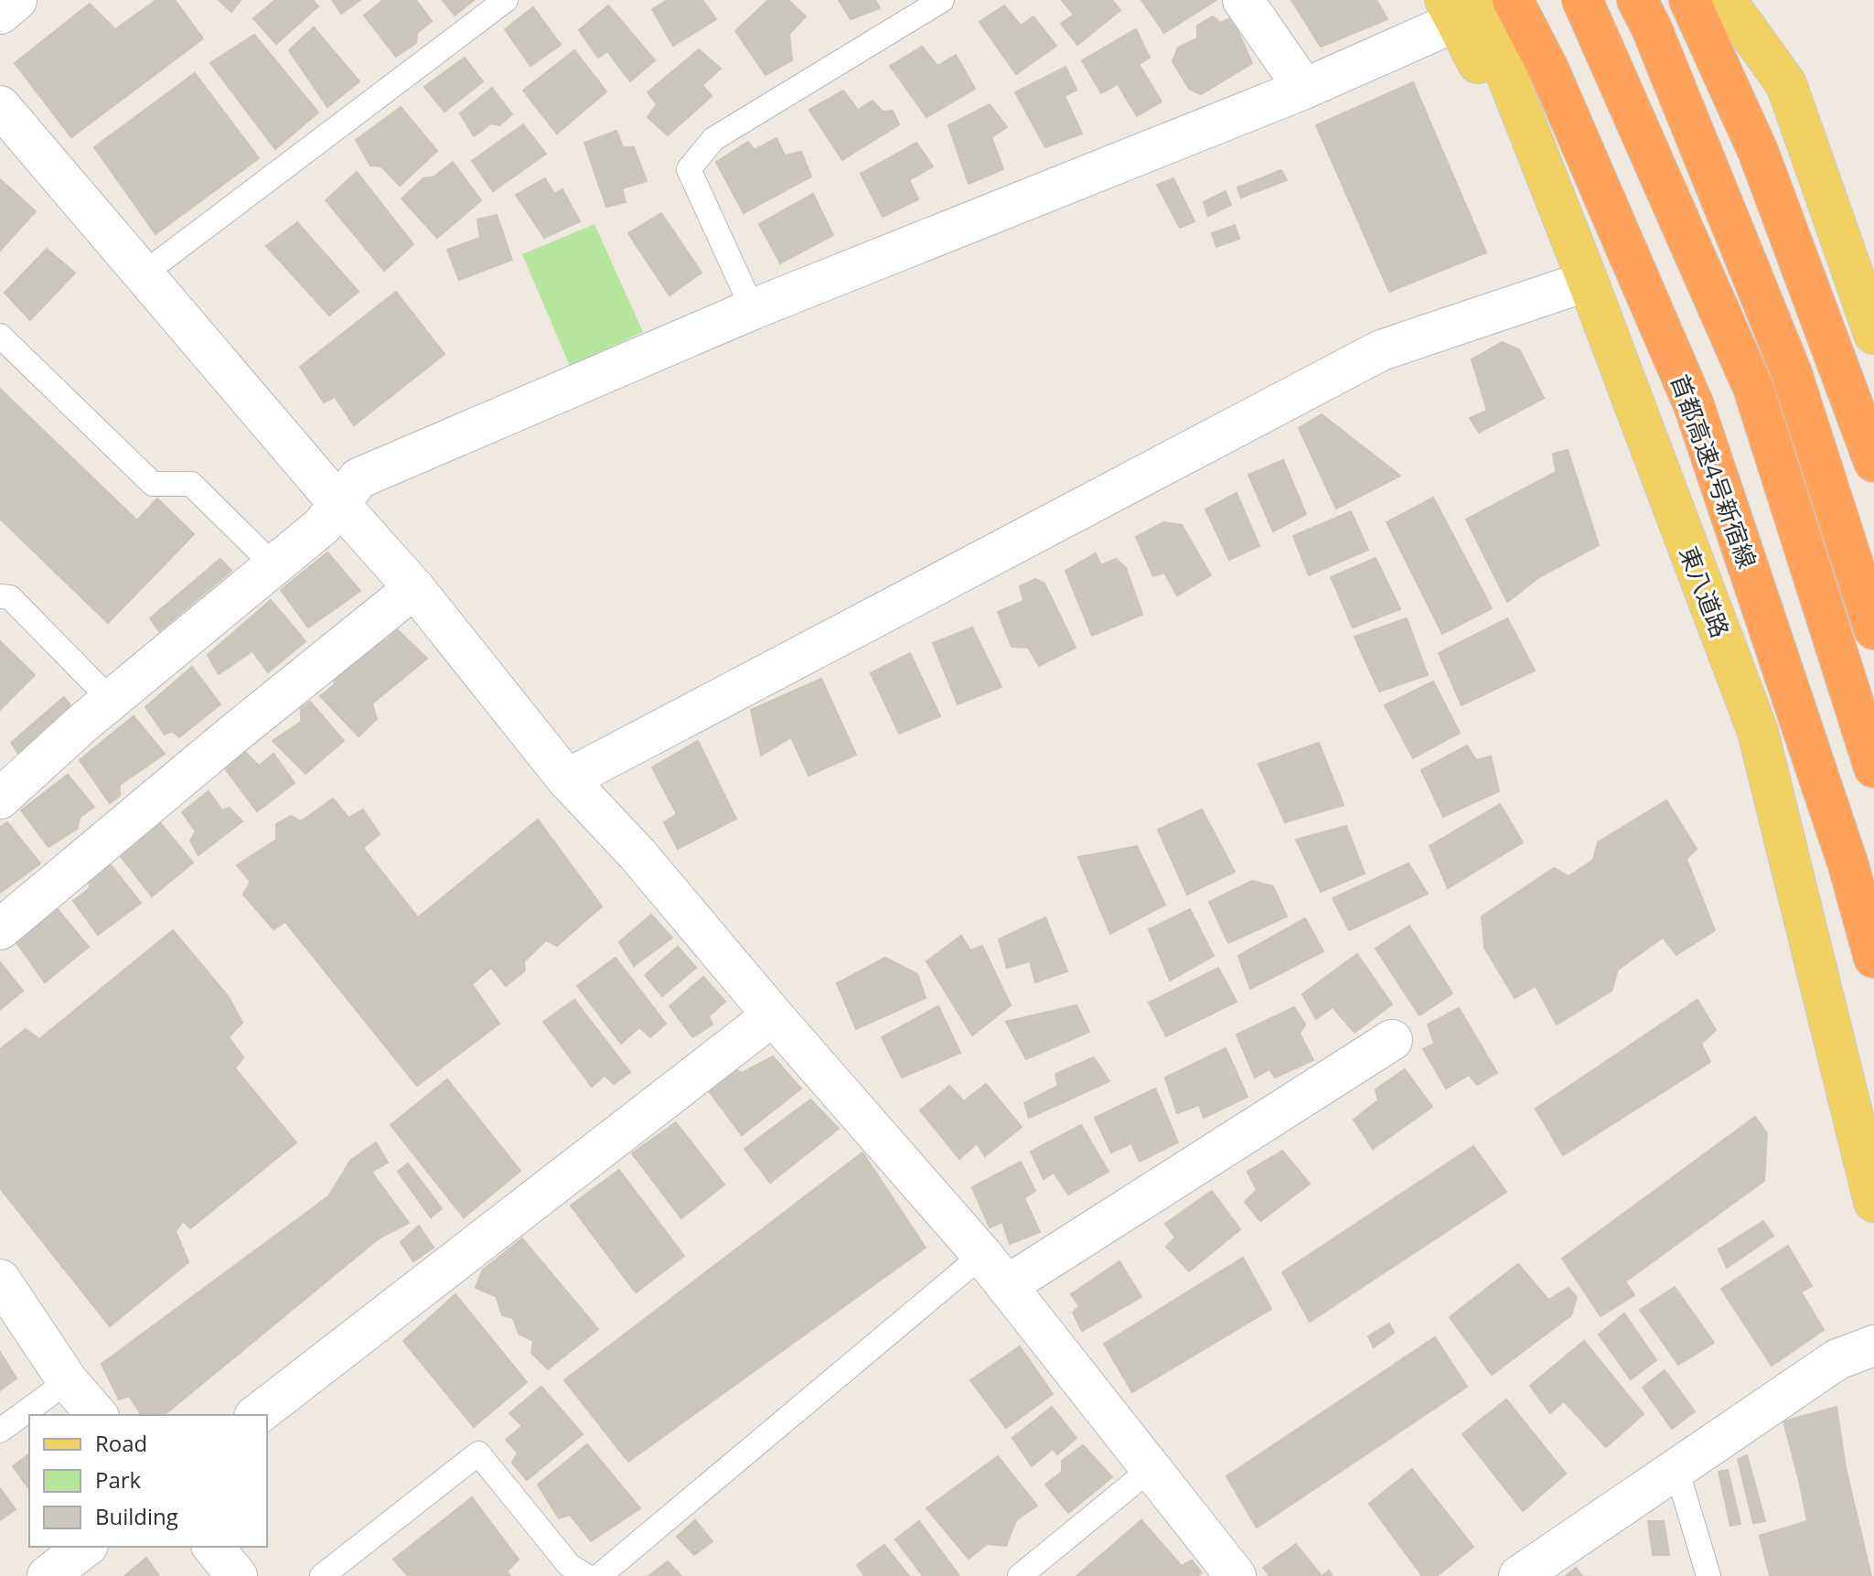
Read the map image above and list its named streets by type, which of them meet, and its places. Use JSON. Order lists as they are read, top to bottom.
{
  "streets": {
    "highway": ["首都高速4号新宿線"],
    "main road": ["東八道路"]
  },
  "legend": ["Road", "Park", "Building"]
}
